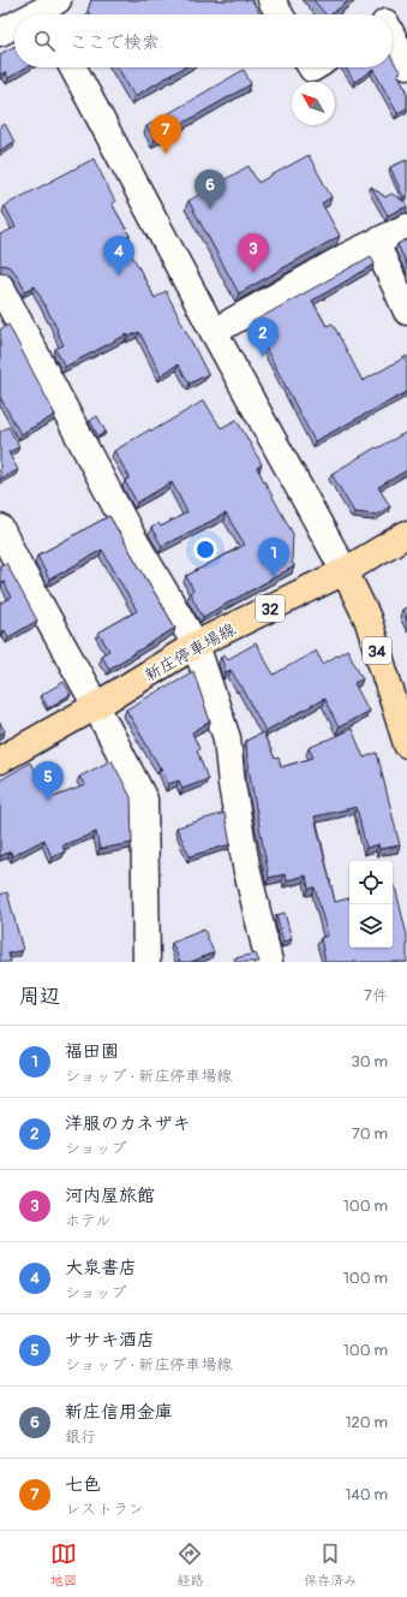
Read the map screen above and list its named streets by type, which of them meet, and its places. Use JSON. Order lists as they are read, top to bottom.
{
  "streets": {
    "main road": ["32", "34", "新庄停車場線"]
  },
  "crossings": [
    ["34", "新庄停車場線"]
  ],
  "north": "top left",
  "page": {
    "search": "ここで検索",
    "pins": [
      "7",
      "6",
      "3",
      "4",
      "2",
      "1",
      "5"
    ],
    "heading": ["周辺", "7件"],
    "list": [
      {
        "mark": "1",
        "name": "福田園",
        "note": "ショップ · 新庄停車場線",
        "value": "30 m"
      },
      {
        "mark": "2",
        "name": "洋服のカネザキ",
        "note": "ショップ",
        "value": "70 m"
      },
      {
        "mark": "3",
        "name": "河内屋旅館",
        "note": "ホテル",
        "value": "100 m"
      },
      {
        "mark": "4",
        "name": "大泉書店",
        "note": "ショップ",
        "value": "100 m"
      },
      {
        "mark": "5",
        "name": "ササキ酒店",
        "note": "ショップ · 新庄停車場線",
        "value": "100 m"
      },
      {
        "mark": "6",
        "name": "新庄信用金庫",
        "note": "銀行",
        "value": "120 m"
      },
      {
        "mark": "7",
        "name": "七色",
        "note": "レストラン",
        "value": "140 m"
      }
    ],
    "nav": ["地図", "経路", "保存済み"]
  }
}
